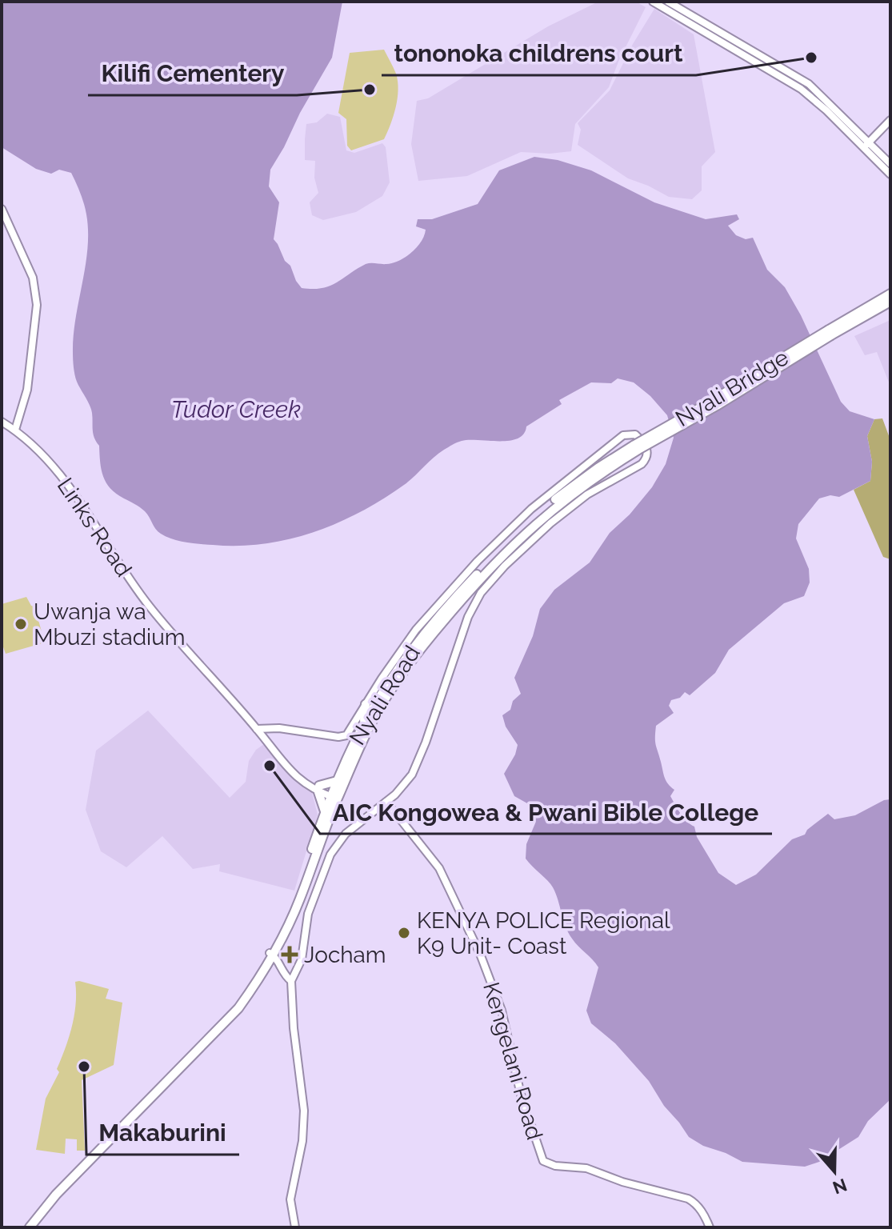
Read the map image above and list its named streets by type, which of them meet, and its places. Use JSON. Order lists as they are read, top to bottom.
{
  "streets": {
    "highway": ["Nyali Bridge", "Nyali Road"],
    "main road": ["Links Road", "Kengelani Road"]
  },
  "crossings": [
    ["Nyali Bridge", "Nyali Road"],
    ["Links Road", "Nyali Road"]
  ],
  "water": ["Tudor Creek"],
  "places": {
    "other": [
      "tononoka childrens court",
      "Kilifi Cementery",
      "Uwanja wa Mbuzi stadium",
      "AIC Kongowea & Pwani Bible College",
      "KENYA POLICE Regional K9 Unit- Coast",
      "Makaburini"
    ],
    "health": ["Jocham"]
  },
  "north": "bottom"
}
